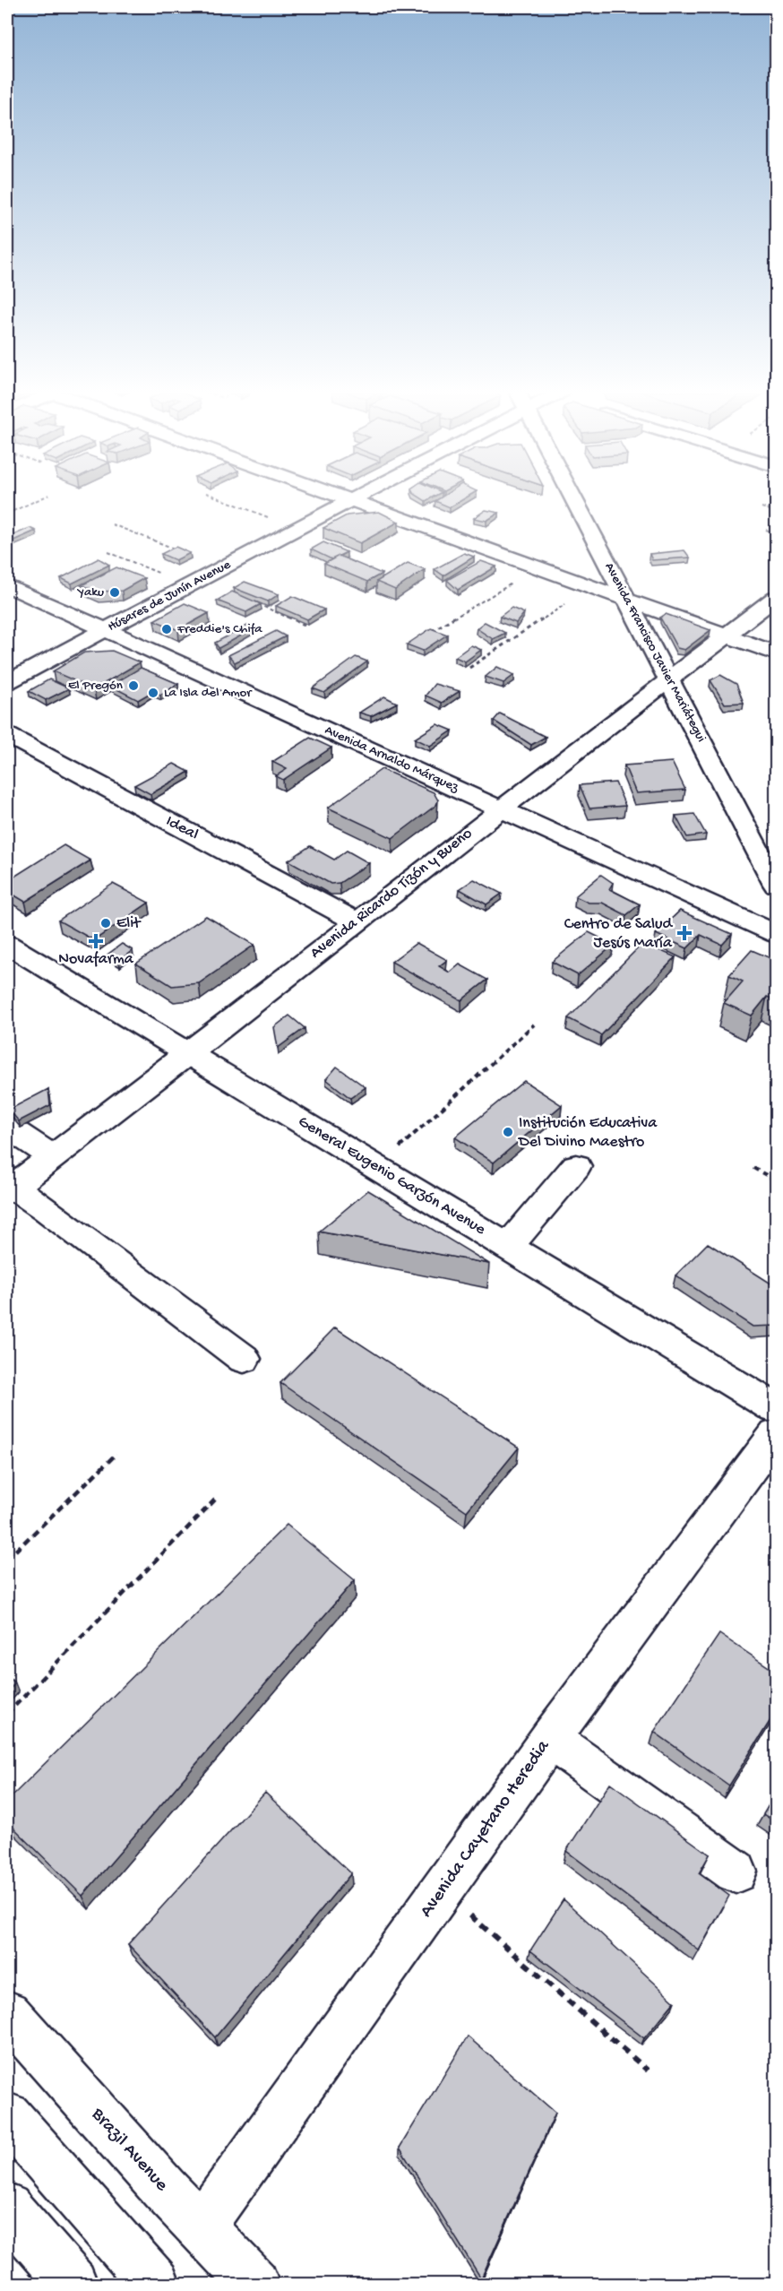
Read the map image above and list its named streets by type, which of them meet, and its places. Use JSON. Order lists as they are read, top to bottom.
{
  "streets": {
    "street": [
      "Húsares de Junín Avenue",
      "Avenida Francisco Javier Mariátegui",
      "Avenida Arnaldo Márquez",
      "Ideal",
      "Avenida Ricardo Tizón y Bueno",
      "General Eugenio Garzón Avenue",
      "Avenida Cayetano Heredia",
      "Brazil Avenue"
    ]
  },
  "crossings": [
    ["Húsares de Junín Avenue", "Avenida Arnaldo Márquez"],
    ["Avenida Francisco Javier Mariátegui", "Avenida Ricardo Tizón y Bueno"],
    ["Avenida Arnaldo Márquez", "Avenida Ricardo Tizón y Bueno"],
    ["Ideal", "Avenida Ricardo Tizón y Bueno"],
    ["Avenida Ricardo Tizón y Bueno", "General Eugenio Garzón Avenue"],
    ["Avenida Cayetano Heredia", "Brazil Avenue"]
  ],
  "places": {
    "other": [
      "Yaku",
      "Freddie's Chifa",
      "El Pregón",
      "La Isla del Amor",
      "Elit",
      "Institución Educativa Del Divino Maestro"
    ],
    "health": ["Centro de Salud Jesús María", "Novafarma"]
  }
}
